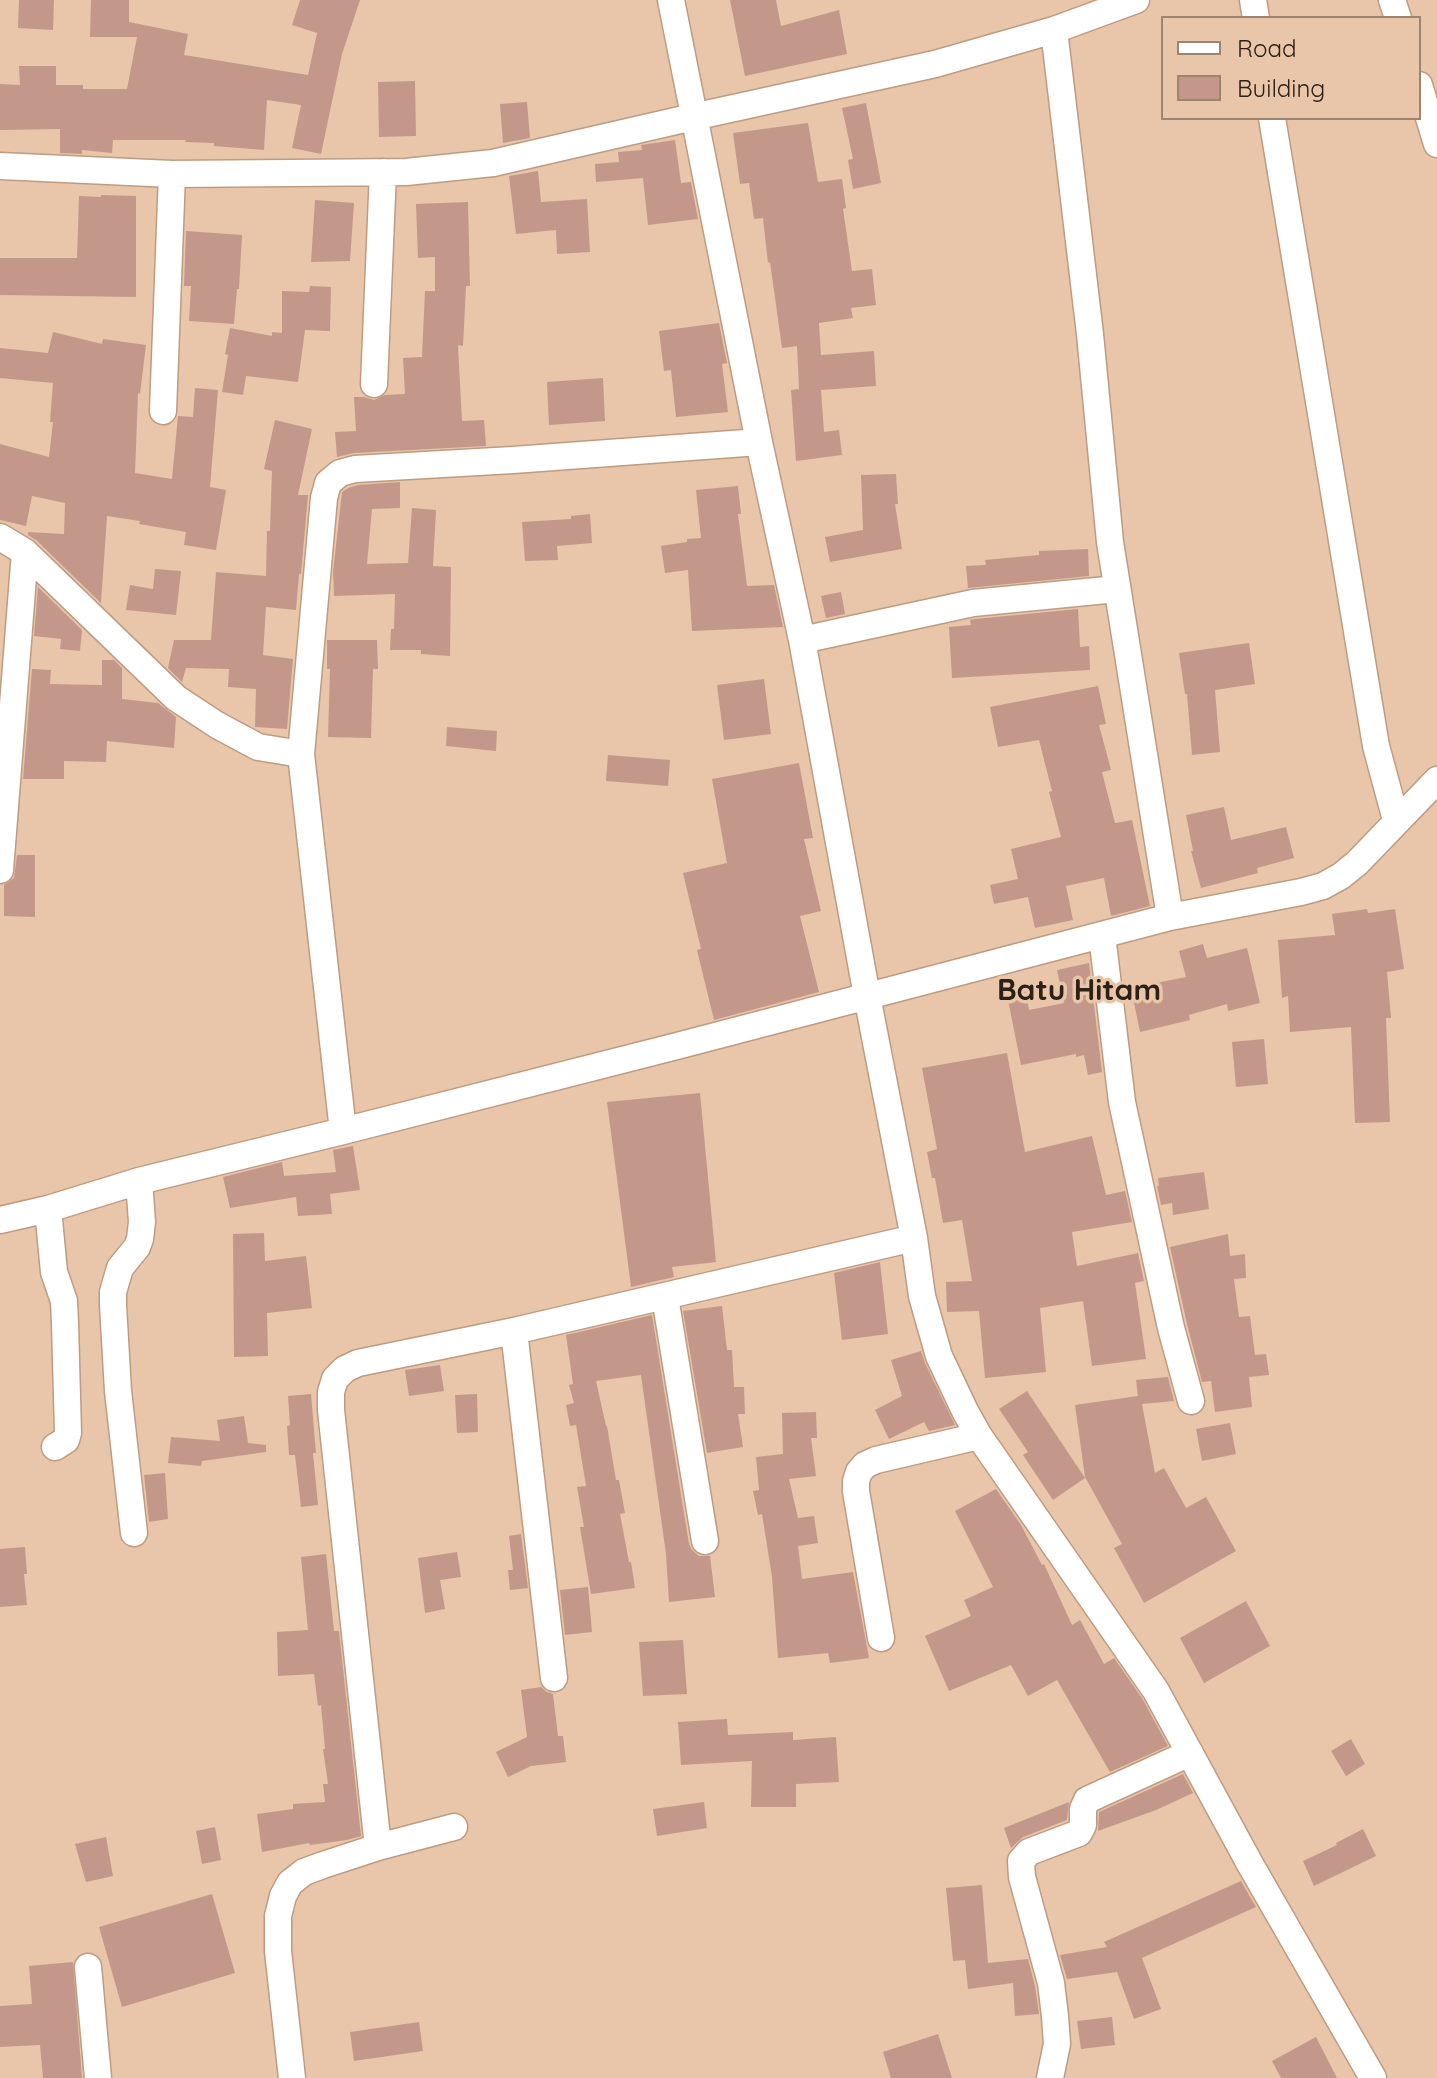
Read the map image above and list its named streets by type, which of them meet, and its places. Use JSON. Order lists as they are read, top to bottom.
{
  "districts": ["Batu Hitam"],
  "legend": ["Road", "Building"]
}
